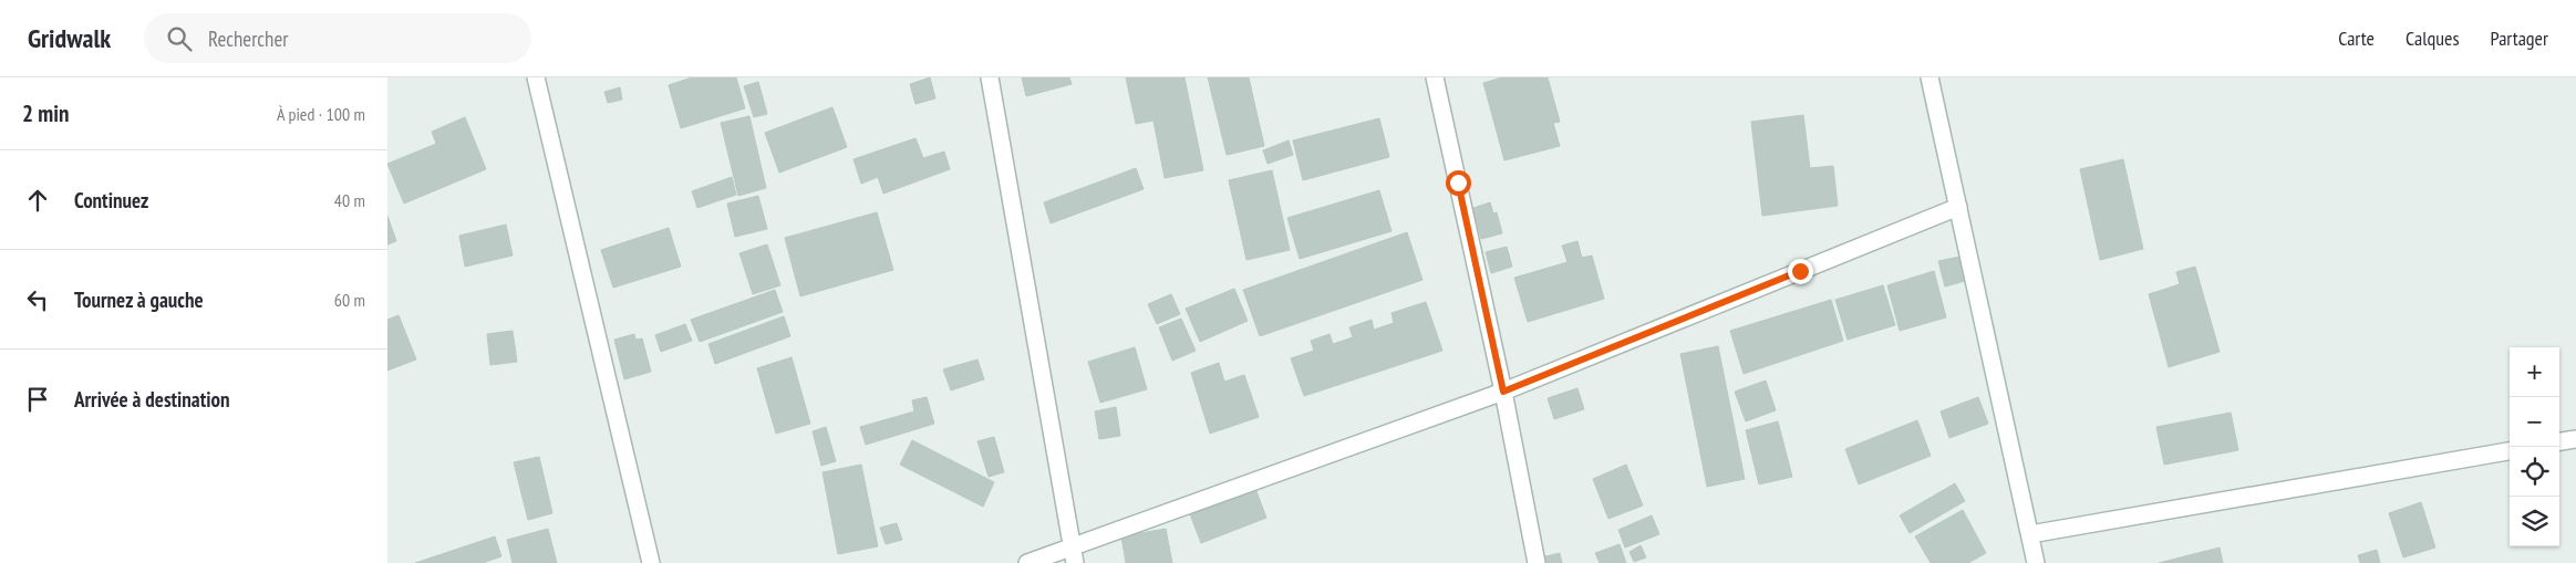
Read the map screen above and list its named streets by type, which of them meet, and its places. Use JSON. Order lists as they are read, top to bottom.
{
  "page": {
    "header": "Gridwalk",
    "search": "Rechercher",
    "nav": ["Carte", "Calques", "Partager"],
    "heading": ["2 min", "À pied · 100 m"],
    "list": [
      ["Continuez", "40 m"],
      ["Tournez à gauche", "60 m"],
      "Arrivée à destination"
    ],
    "map_buttons": ["+", "−"]
  }
}
